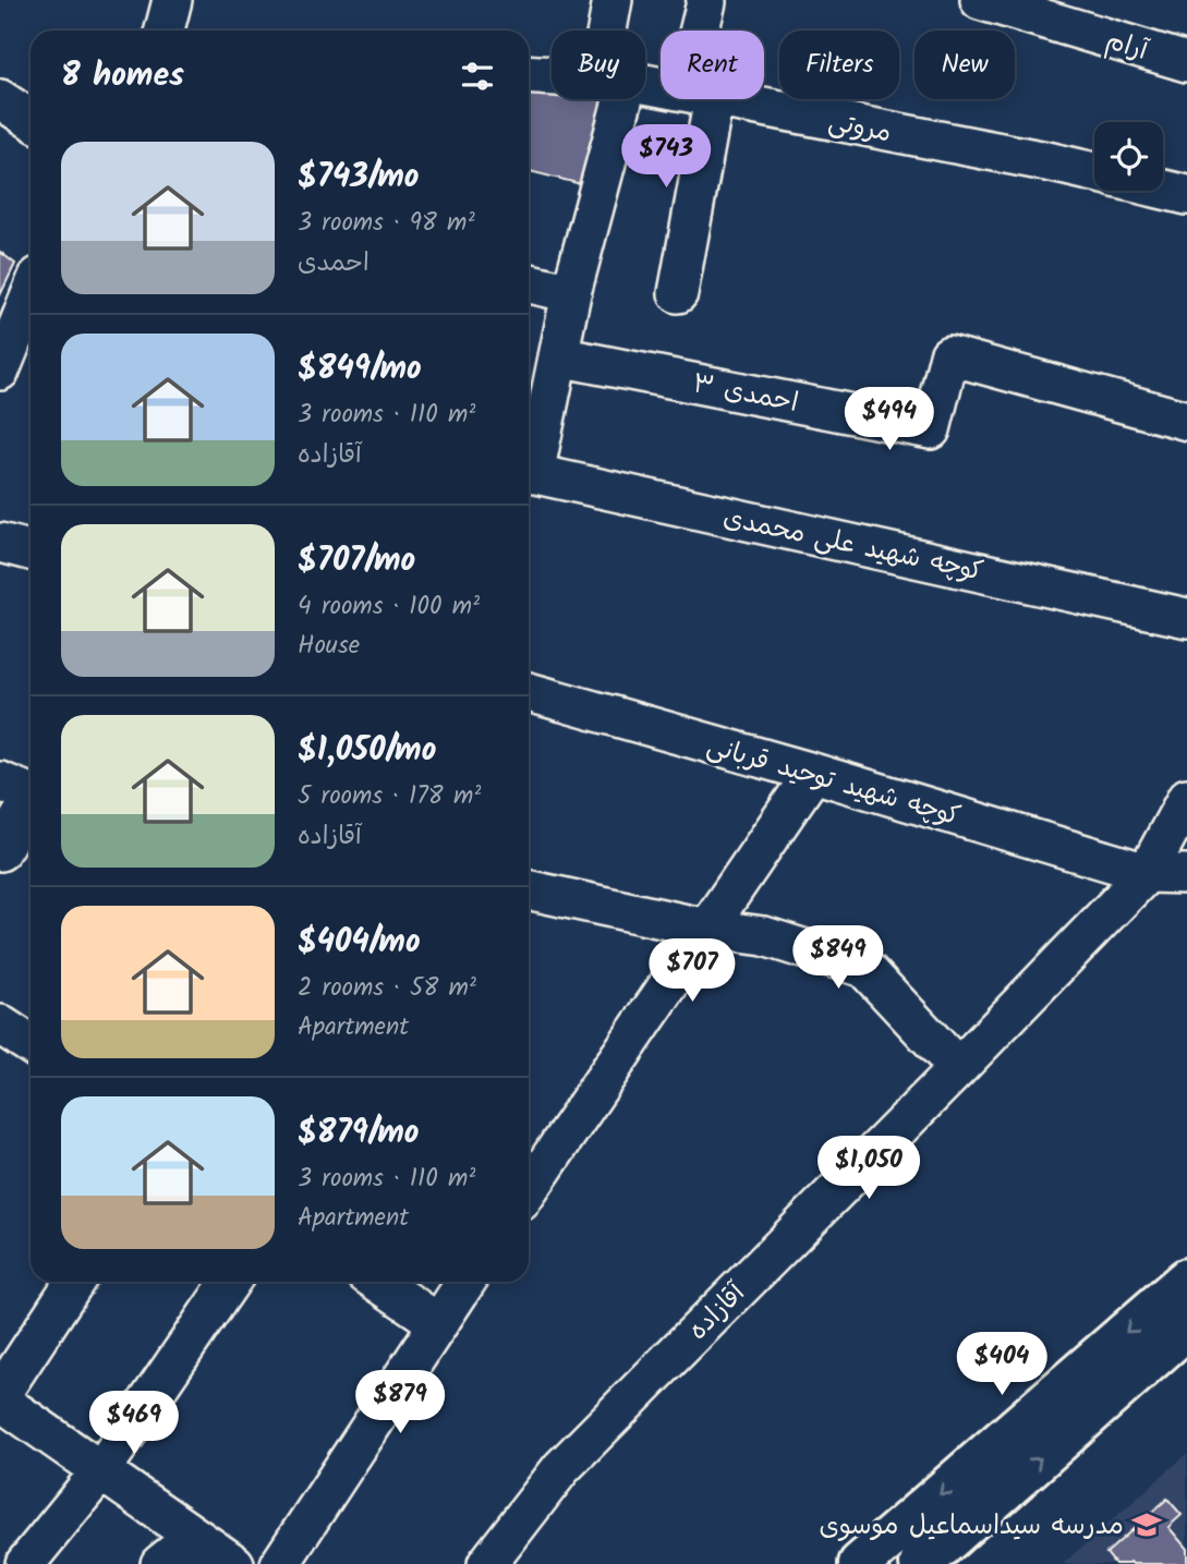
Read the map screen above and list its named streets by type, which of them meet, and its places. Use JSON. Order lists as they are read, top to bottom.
{
  "streets": {
    "street": [
      "آرام",
      "مروتی",
      "احمدی ۳",
      "کوچه شهید علی محمدی",
      "کوچه شهید توحید قربانی",
      "آقازاده"
    ]
  },
  "crossings": [
    ["کوچه شهید توحید قربانی", "آقازاده"]
  ],
  "places": {
    "school or university": ["مدرسه سیداسماعیل موسوی"]
  },
  "page": {
    "chip": [
      "Buy",
      "Rent",
      "Filters",
      "New"
    ],
    "heading": "8 homes",
    "list": [
      {
        "name": "$743/mo",
        "note": "3 rooms · 98 m² · احمدی"
      },
      {
        "name": "$849/mo",
        "note": "3 rooms · 110 m² · آقازاده"
      },
      {
        "name": "$707/mo",
        "note": "4 rooms · 100 m² · House"
      },
      {
        "name": "$1,050/mo",
        "note": "5 rooms · 178 m² · آقازاده"
      },
      {
        "name": "$404/mo",
        "note": "2 rooms · 58 m² · Apartment"
      },
      {
        "name": "$879/mo",
        "note": "3 rooms · 110 m² · Apartment"
      }
    ],
    "price": [
      "$743",
      "$494",
      "$849",
      "$707",
      "$1,050",
      "$404",
      "$879",
      "$469"
    ]
  }
}
